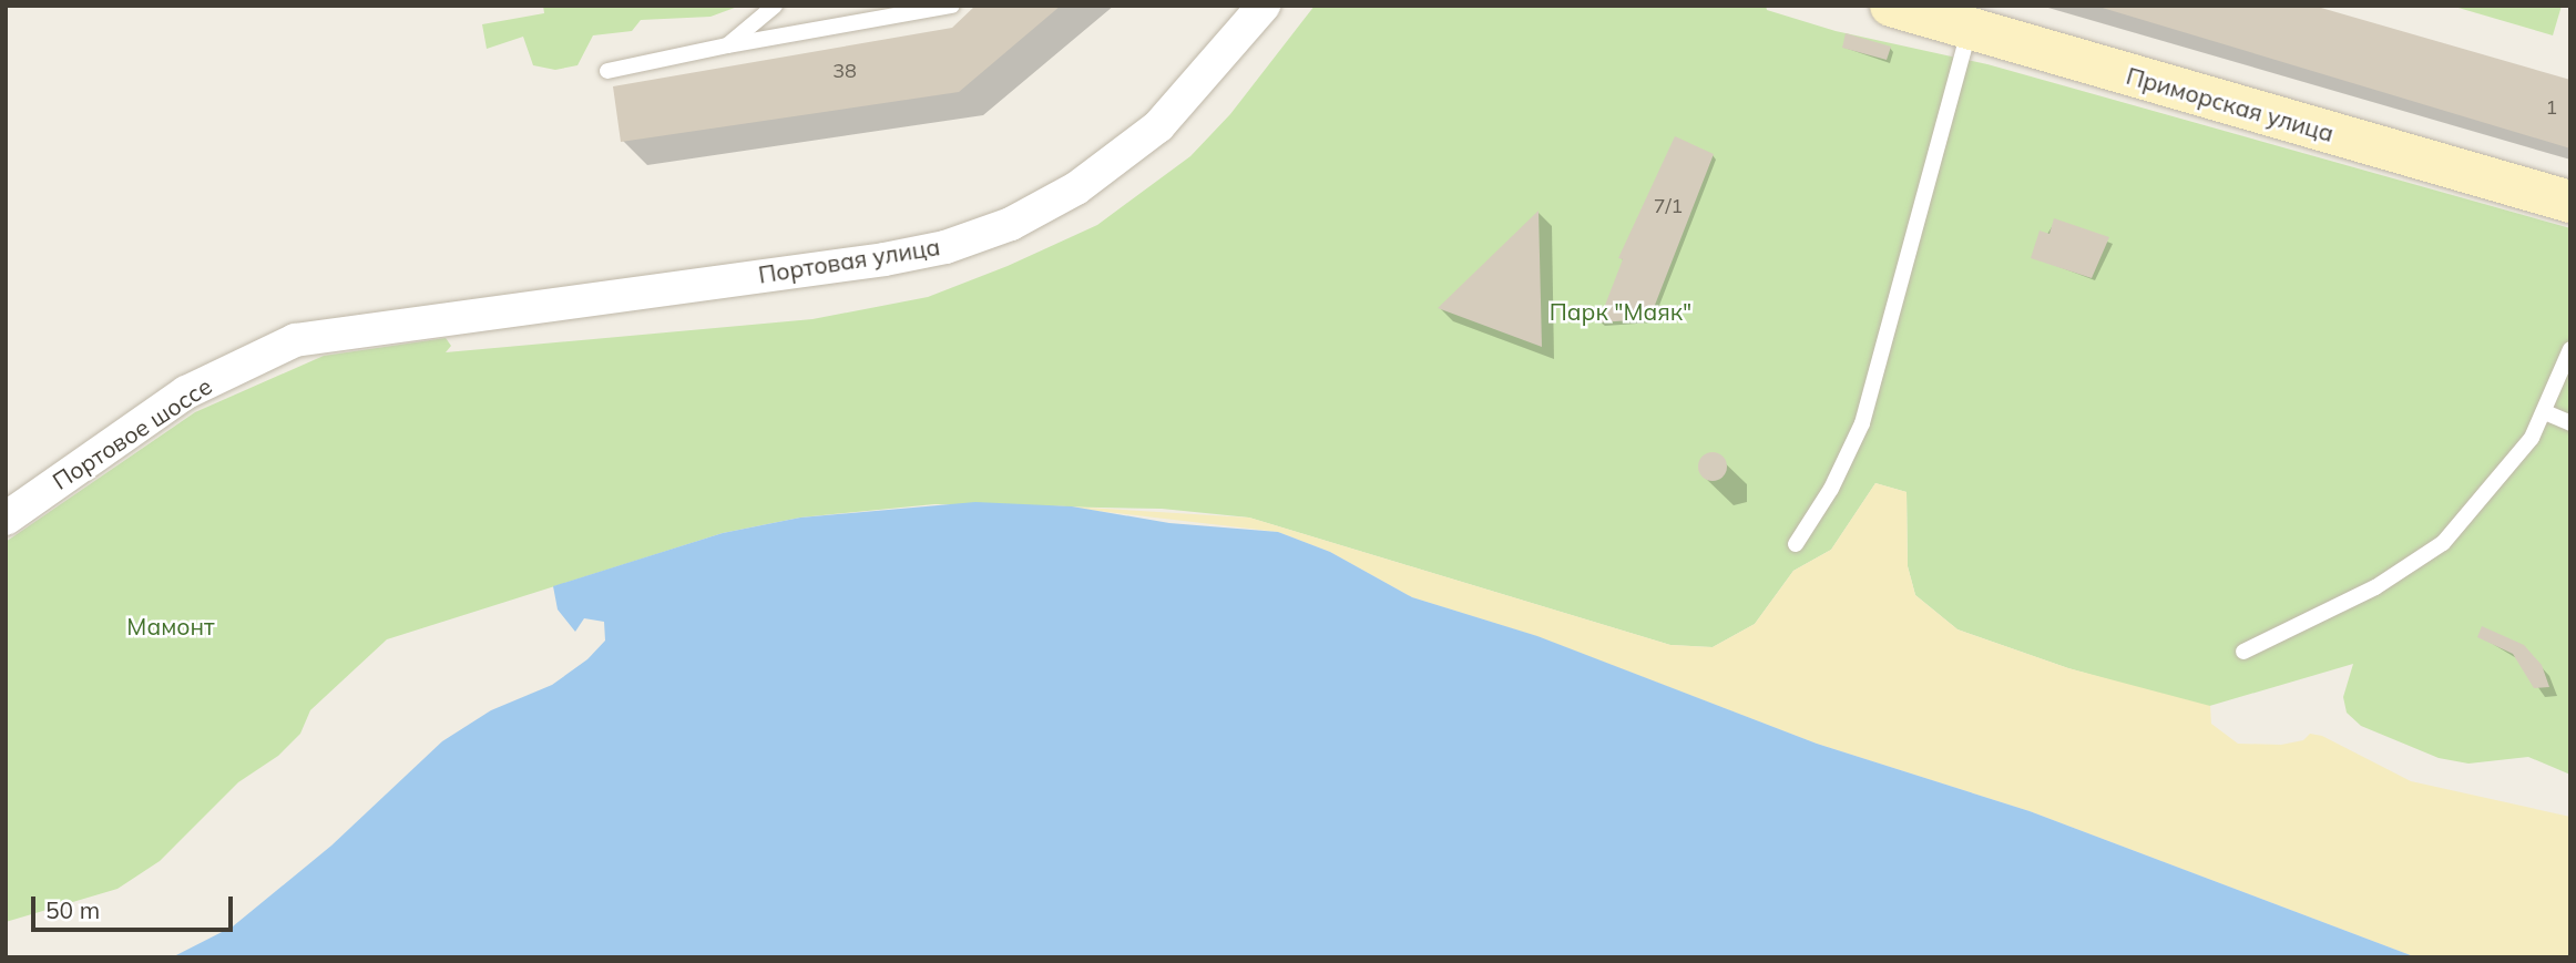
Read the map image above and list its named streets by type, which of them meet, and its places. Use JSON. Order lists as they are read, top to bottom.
{
  "streets": {
    "street": ["Приморская улица", "Портовая улица", "Портовое шоссе"]
  },
  "crossings": [
    ["Портовая улица", "Портовое шоссе"]
  ],
  "parks": ["Парк \"Маяк\"", "Мамонт"],
  "house_numbers": ["38", "1", "7/1"],
  "scale_bar": "50 m"
}
